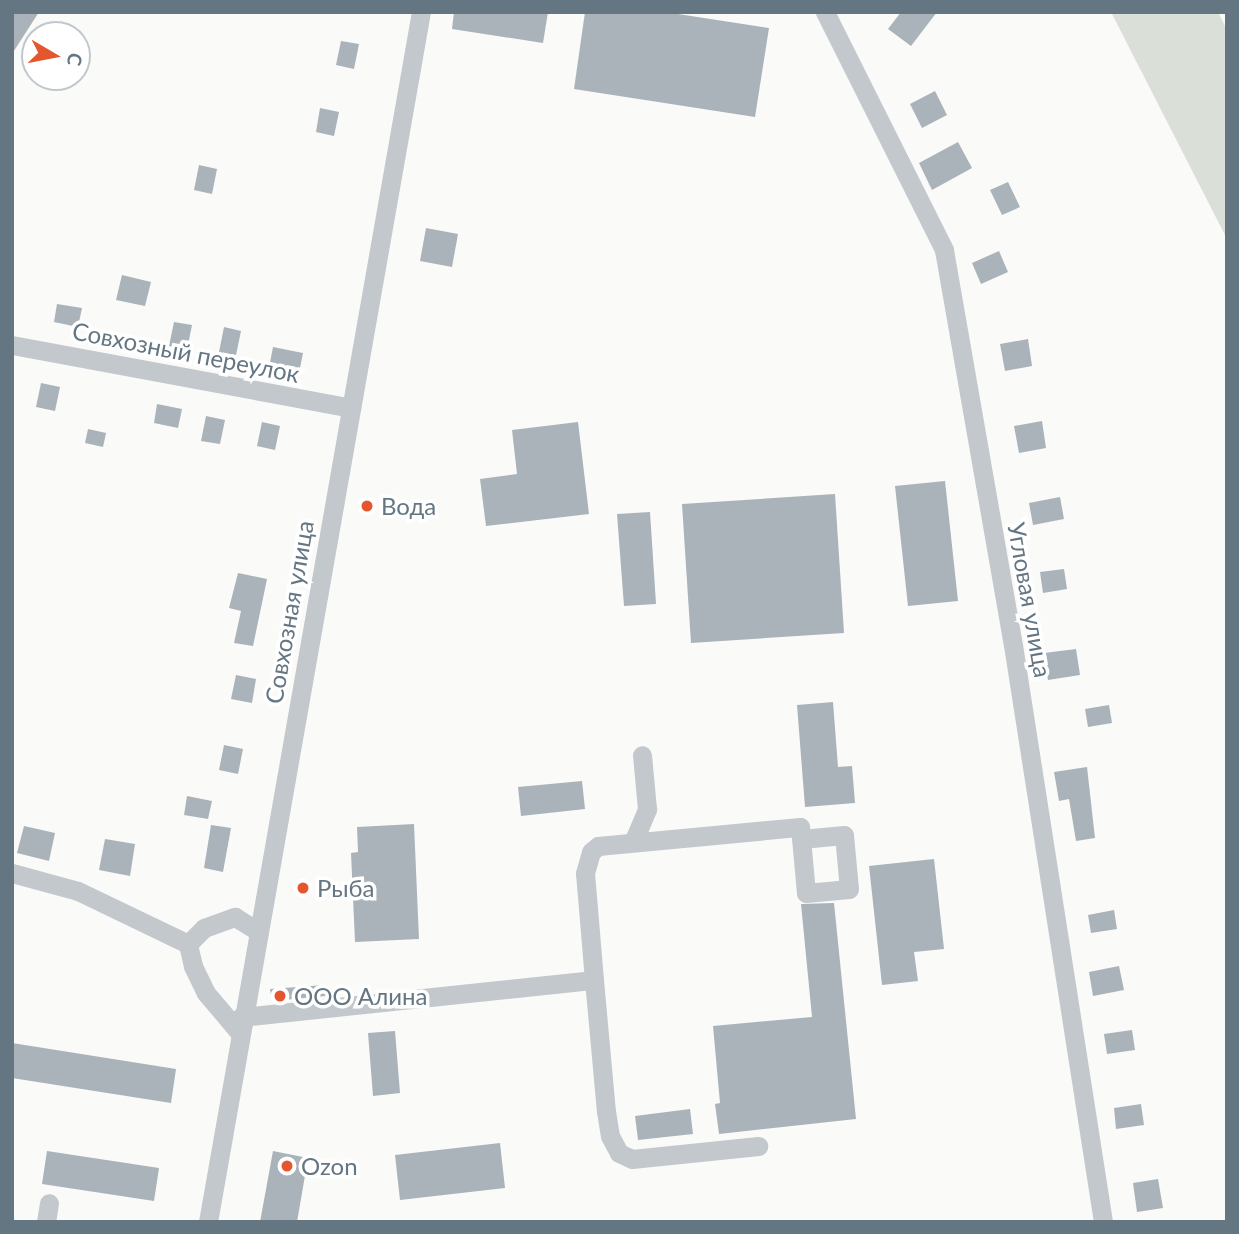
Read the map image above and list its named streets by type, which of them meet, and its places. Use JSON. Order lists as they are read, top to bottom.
{
  "streets": {
    "street": ["Совхозный переулок", "Угловая улица", "Совхозная улица"]
  },
  "crossings": [
    ["Совхозный переулок", "Совхозная улица"]
  ],
  "places": [
    "Вода",
    "Рыба",
    "ООО Алина",
    "Ozon"
  ],
  "north": "right"
}
